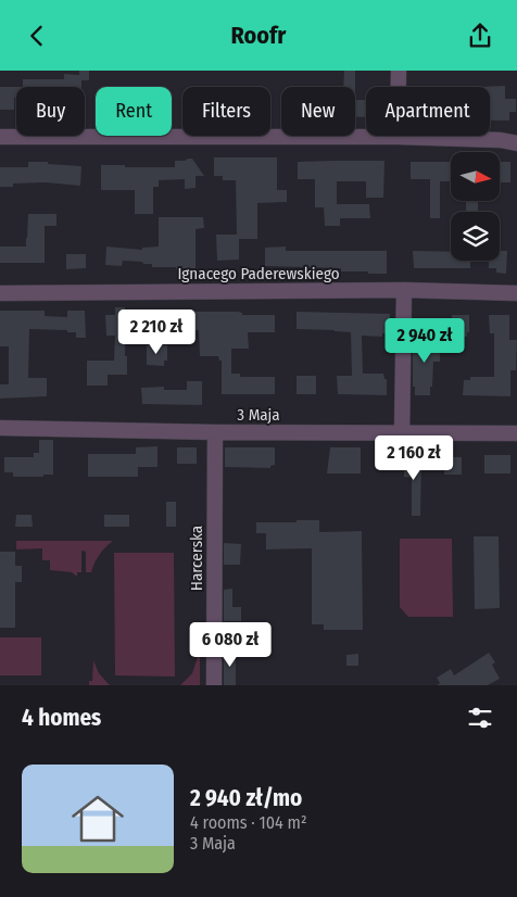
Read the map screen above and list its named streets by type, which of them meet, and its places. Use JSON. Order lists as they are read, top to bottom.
{
  "streets": {
    "street": ["Ignacego Paderewskiego", "3 Maja", "Harcerska"]
  },
  "crossings": [
    ["3 Maja", "Harcerska"]
  ],
  "north": "right",
  "page": {
    "header": "Roofr",
    "chip": [
      "Buy",
      "Rent",
      "Filters",
      "New",
      "Apartment"
    ],
    "price": [
      "2 210 zł",
      "2 940 zł",
      "2 160 zł",
      "6 080 zł"
    ],
    "heading": "4 homes",
    "list": [
      {
        "name": "2 940 zł/mo",
        "note": "4 rooms · 104 m² · 3 Maja"
      }
    ]
  }
}
